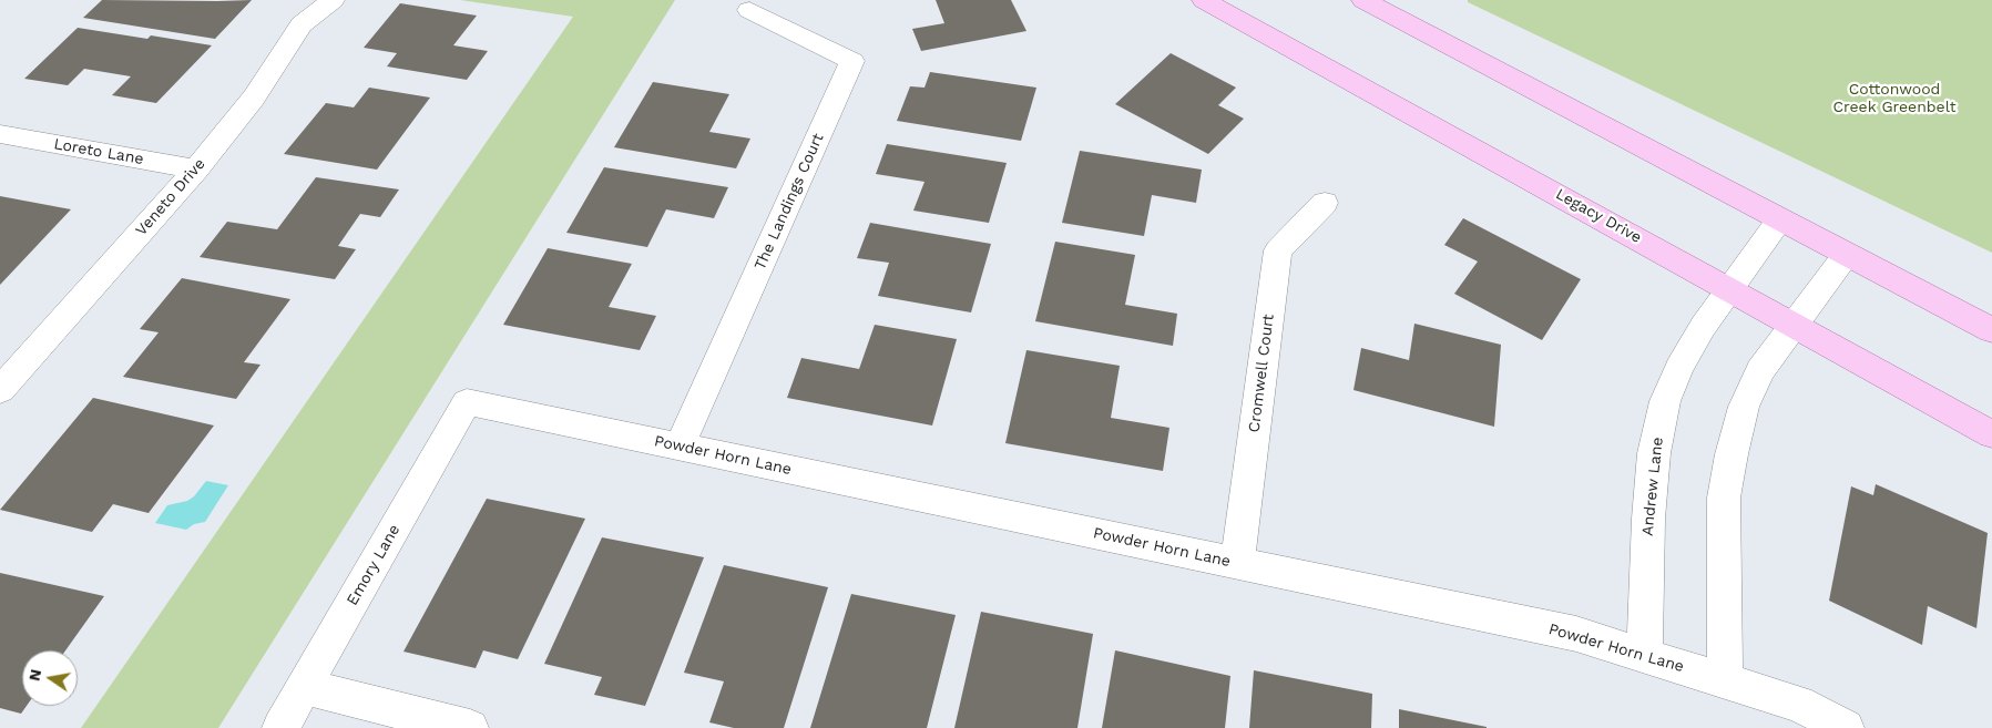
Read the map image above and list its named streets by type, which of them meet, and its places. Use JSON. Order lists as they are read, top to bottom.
{
  "streets": {
    "main road": ["Legacy Drive"],
    "street": [
      "Loreto Lane",
      "Veneto Drive",
      "The Landings Court",
      "Cromwell Court",
      "Powder Horn Lane",
      "Andrew Lane",
      "Emory Lane"
    ]
  },
  "crossings": [
    ["Loreto Lane", "Veneto Drive"],
    ["The Landings Court", "Powder Horn Lane"],
    ["Legacy Drive", "Andrew Lane"],
    ["Cromwell Court", "Powder Horn Lane"],
    ["Powder Horn Lane", "Andrew Lane"],
    ["Powder Horn Lane", "Emory Lane"]
  ],
  "parks": ["Cottonwood Creek Greenbelt"],
  "north": "left"
}
